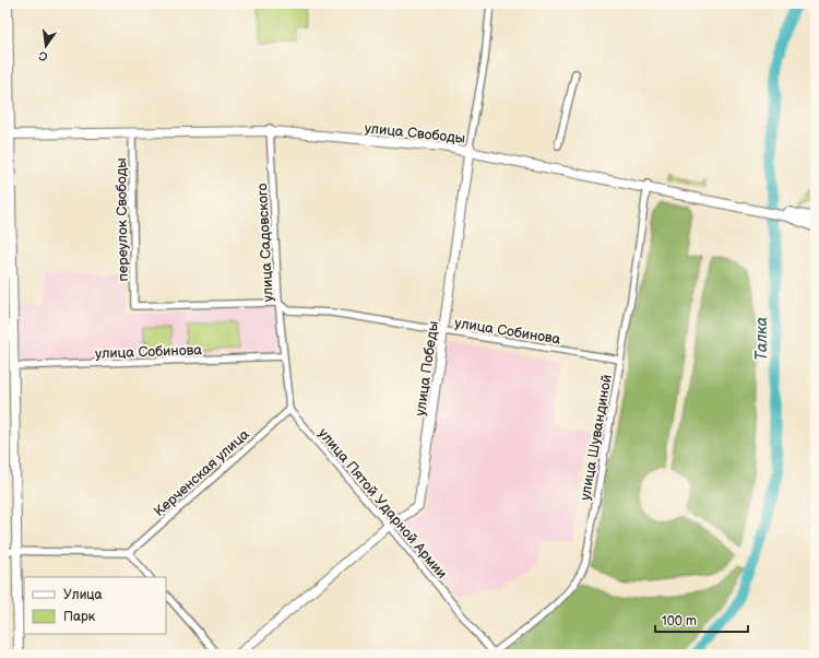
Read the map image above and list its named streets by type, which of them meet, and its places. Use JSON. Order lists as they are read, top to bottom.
{
  "streets": {
    "street": [
      "улица Свободы",
      "переулок Свободы",
      "улица Садовского",
      "улица Собинова",
      "улица Победы",
      "улица Шувандиной",
      "Керченская улица",
      "улица Пятой Ударной Армии"
    ]
  },
  "crossings": [
    ["улица Свободы", "переулок Свободы"],
    ["улица Свободы", "улица Садовского"],
    ["улица Свободы", "улица Победы"],
    ["улица Свободы", "улица Шувандиной"],
    ["переулок Свободы", "улица Собинова"],
    ["улица Садовского", "улица Собинова"],
    ["улица Собинова", "улица Победы"],
    ["улица Собинова", "улица Шувандиной"],
    ["улица Победы", "улица Пятой Ударной Армии"],
    ["улица Шувандиной", "улица Пятой Ударной Армии"],
    ["Керченская улица", "улица Пятой Ударной Армии"]
  ],
  "water": ["Талка"],
  "legend": ["Улица", "Парк"],
  "scale_bar": "100 m",
  "north": "bottom"
}
